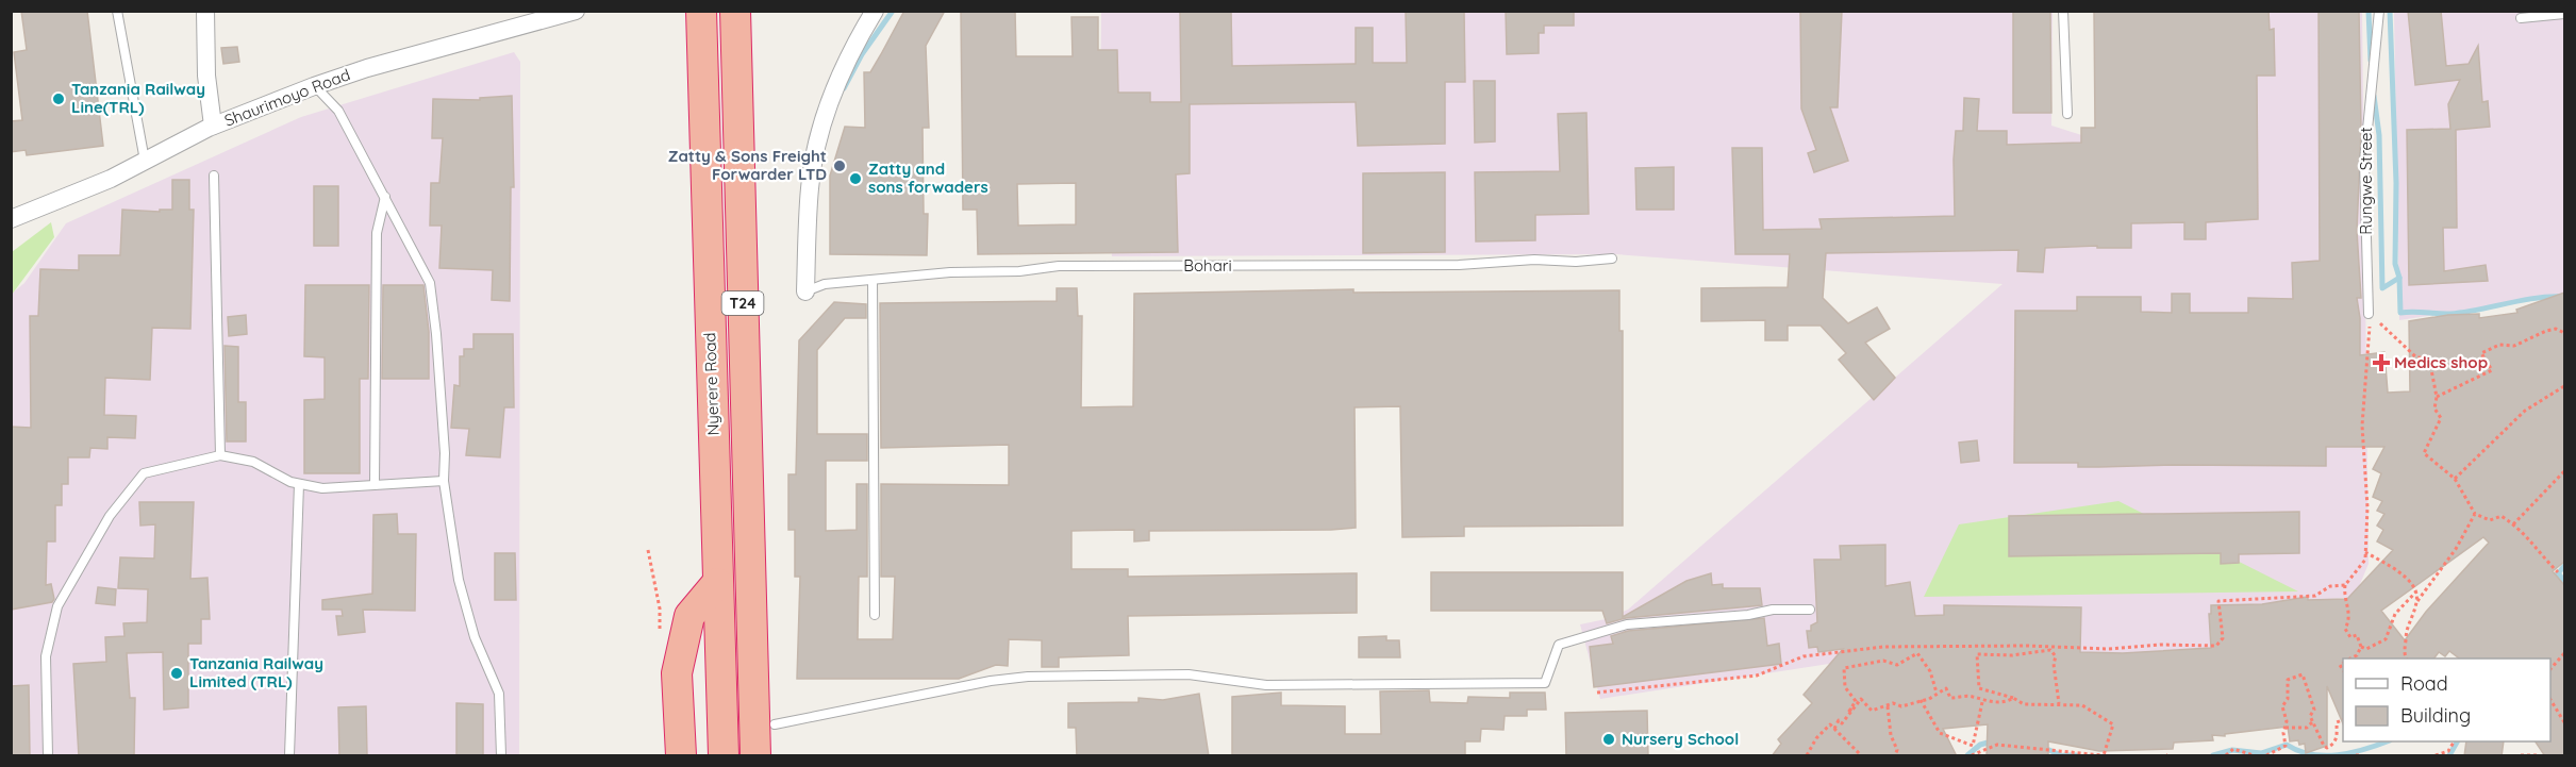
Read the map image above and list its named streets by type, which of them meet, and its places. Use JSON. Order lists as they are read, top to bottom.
{
  "streets": {
    "highway": ["T24", "Nyerere Road"],
    "street": ["Shaurimoyo Road"],
    "lane": ["Rungwe Street", "Bohari"]
  },
  "places": {
    "other": [
      "Tanzania Railway Line(TRL)",
      "Zatty & Sons Freight Forwarder LTD",
      "Zatty and sons forwaders",
      "Tanzania Railway Limited (TRL)",
      "Nursery School"
    ],
    "health": ["Medics shop"]
  },
  "legend": ["Road", "Building"]
}
